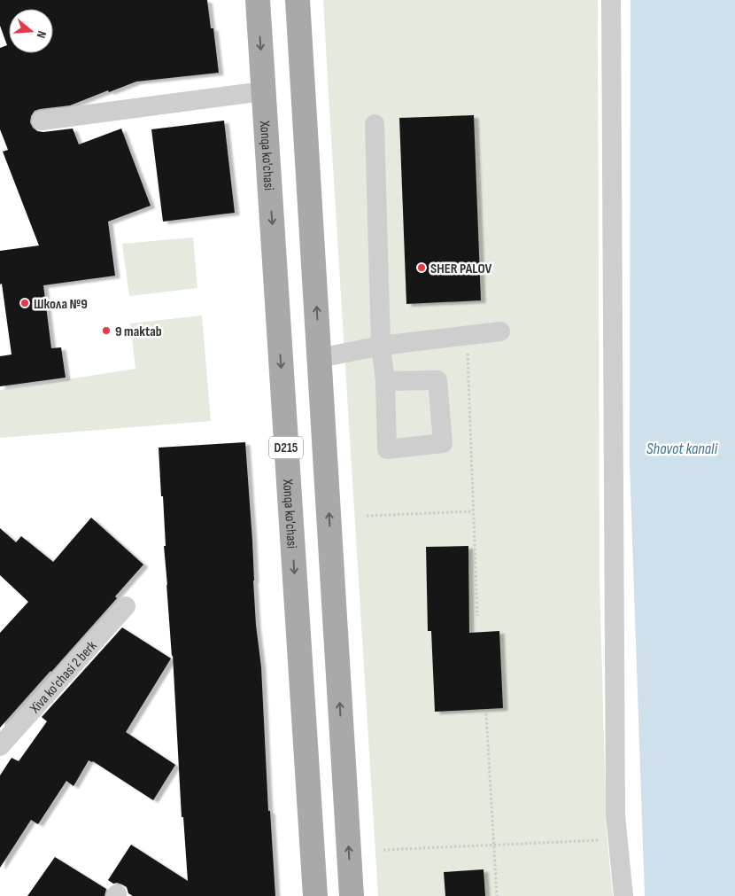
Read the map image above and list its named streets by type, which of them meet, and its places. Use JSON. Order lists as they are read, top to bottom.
{
  "streets": {
    "main road": ["Xonqa ko'chasi", "D215"],
    "street": ["Xiva ko'chasi 2 berk"]
  },
  "water": ["Shovot kanali"],
  "places": ["SHER PALOV", "Школа №9", "9 maktab"],
  "north": "right"
}
